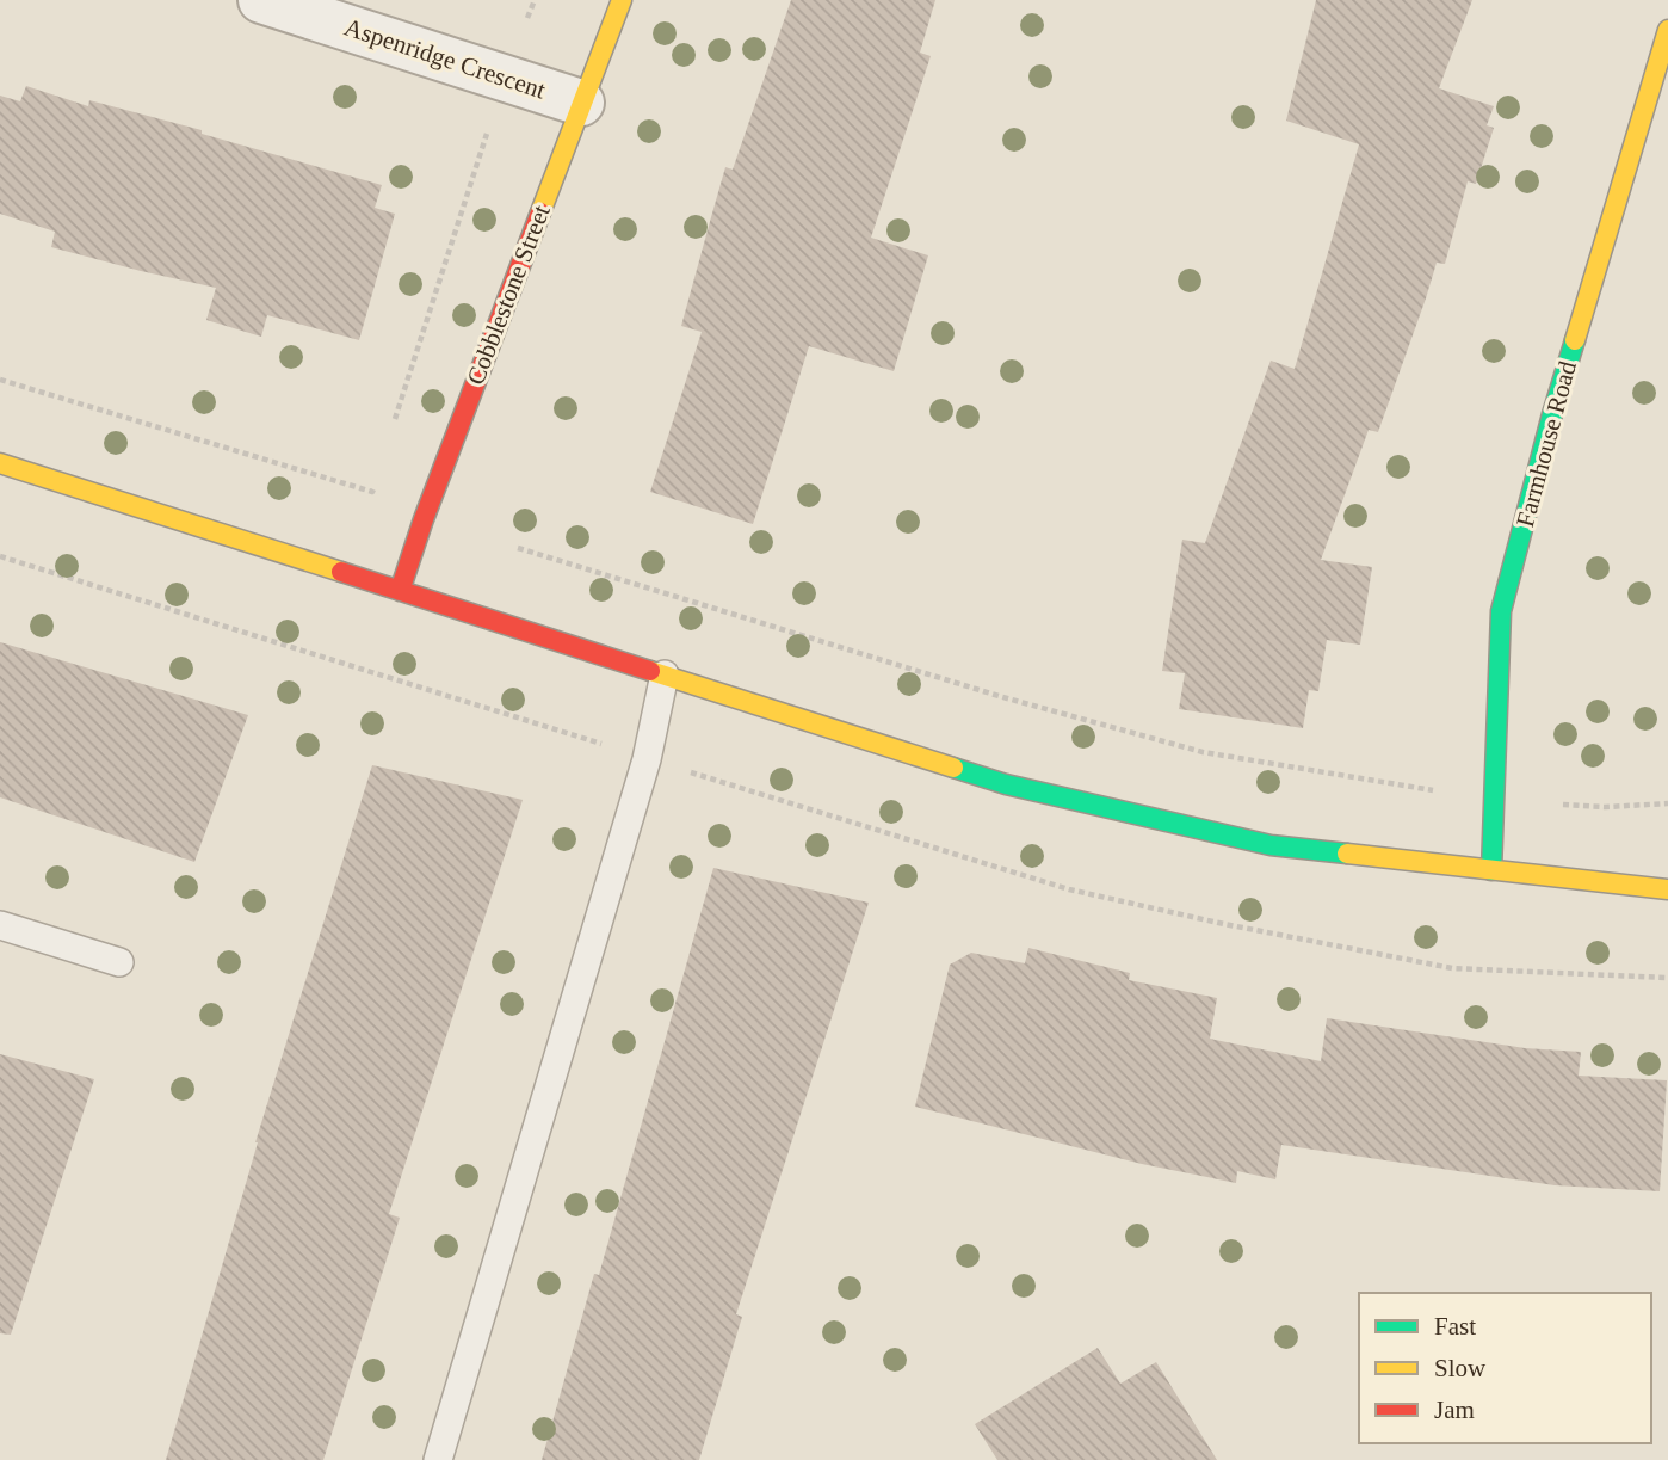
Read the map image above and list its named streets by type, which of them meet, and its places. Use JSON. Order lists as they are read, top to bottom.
{
  "streets": {
    "street": ["Aspenridge Crescent", "Cobblestone Street", "Farmhouse Road"]
  },
  "crossings": [
    ["Aspenridge Crescent", "Cobblestone Street"]
  ],
  "legend": ["Fast", "Slow", "Jam"]
}
